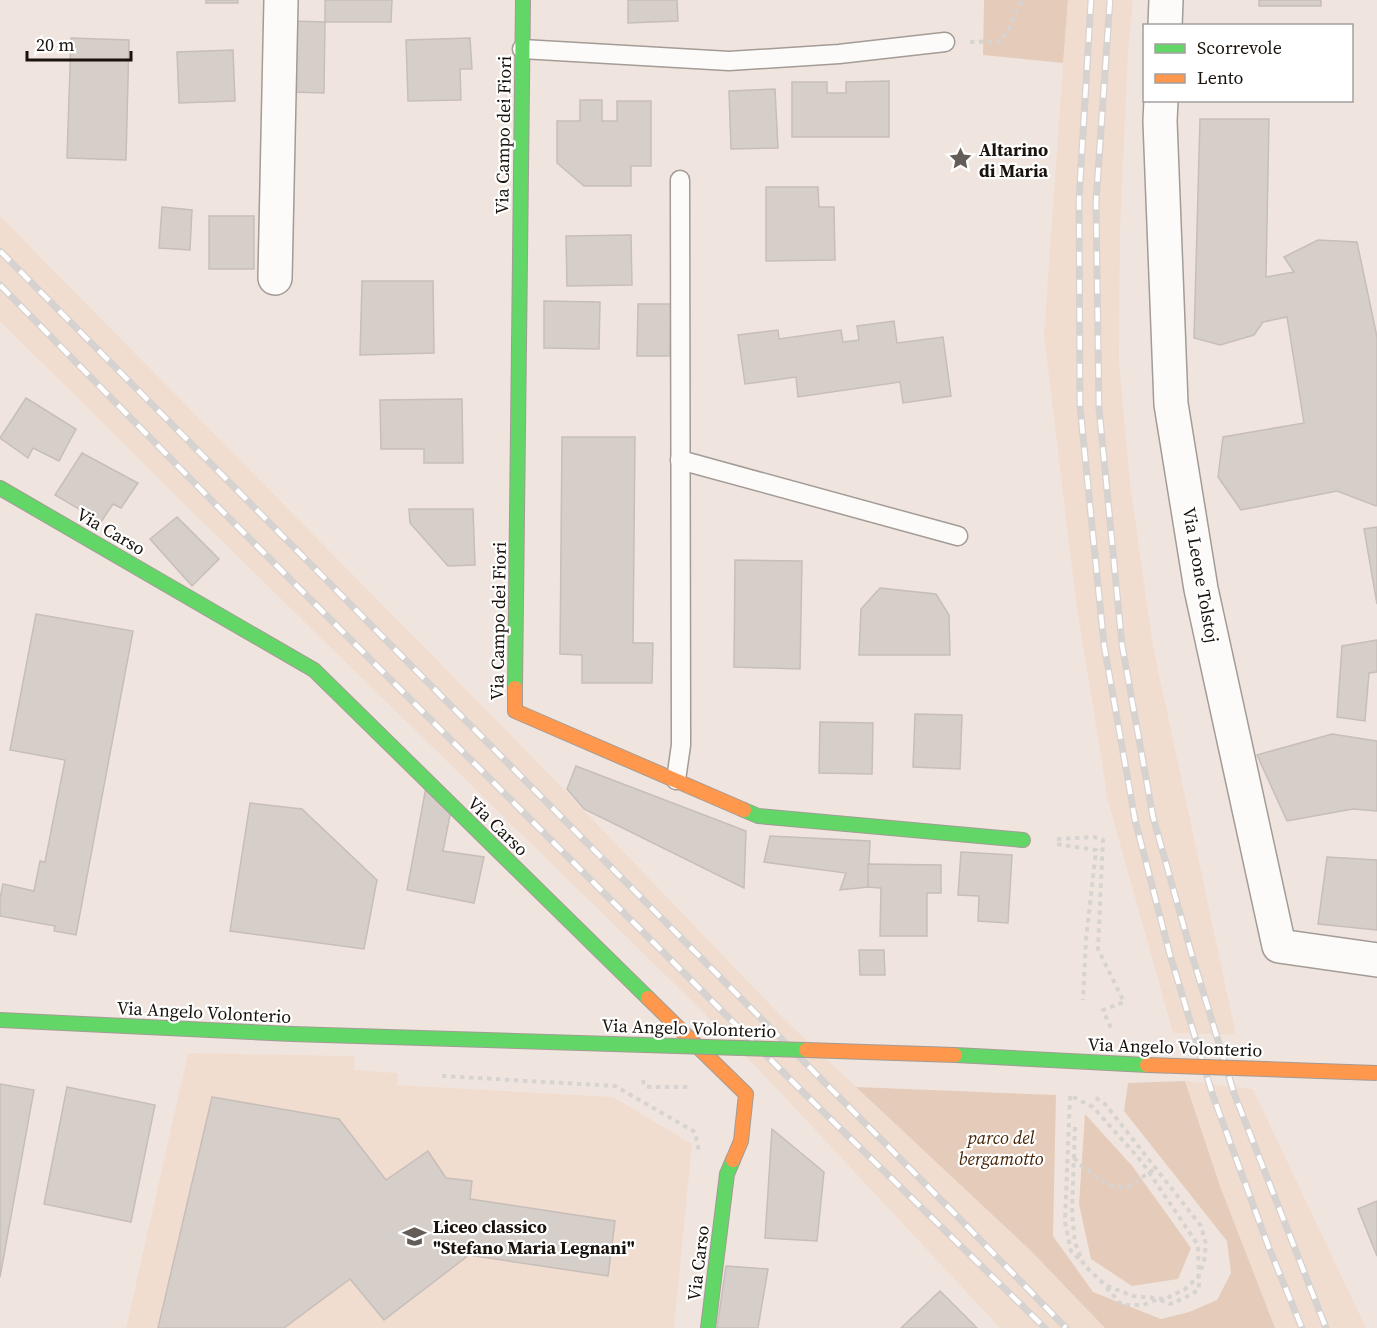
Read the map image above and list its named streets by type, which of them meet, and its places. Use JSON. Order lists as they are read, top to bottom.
{
  "streets": {
    "street": [
      "Via Campo dei Fiori",
      "Via Carso",
      "Via Leone Tolstoj",
      "Via Angelo Volonterio"
    ]
  },
  "parks": ["parco del bergamotto"],
  "places": {
    "place": ["Altarino di Maria"],
    "school or university": ["Liceo classico \"Stefano Maria Legnani\""]
  },
  "legend": ["Scorrevole", "Lento"],
  "scale_bar": "20 m"
}
